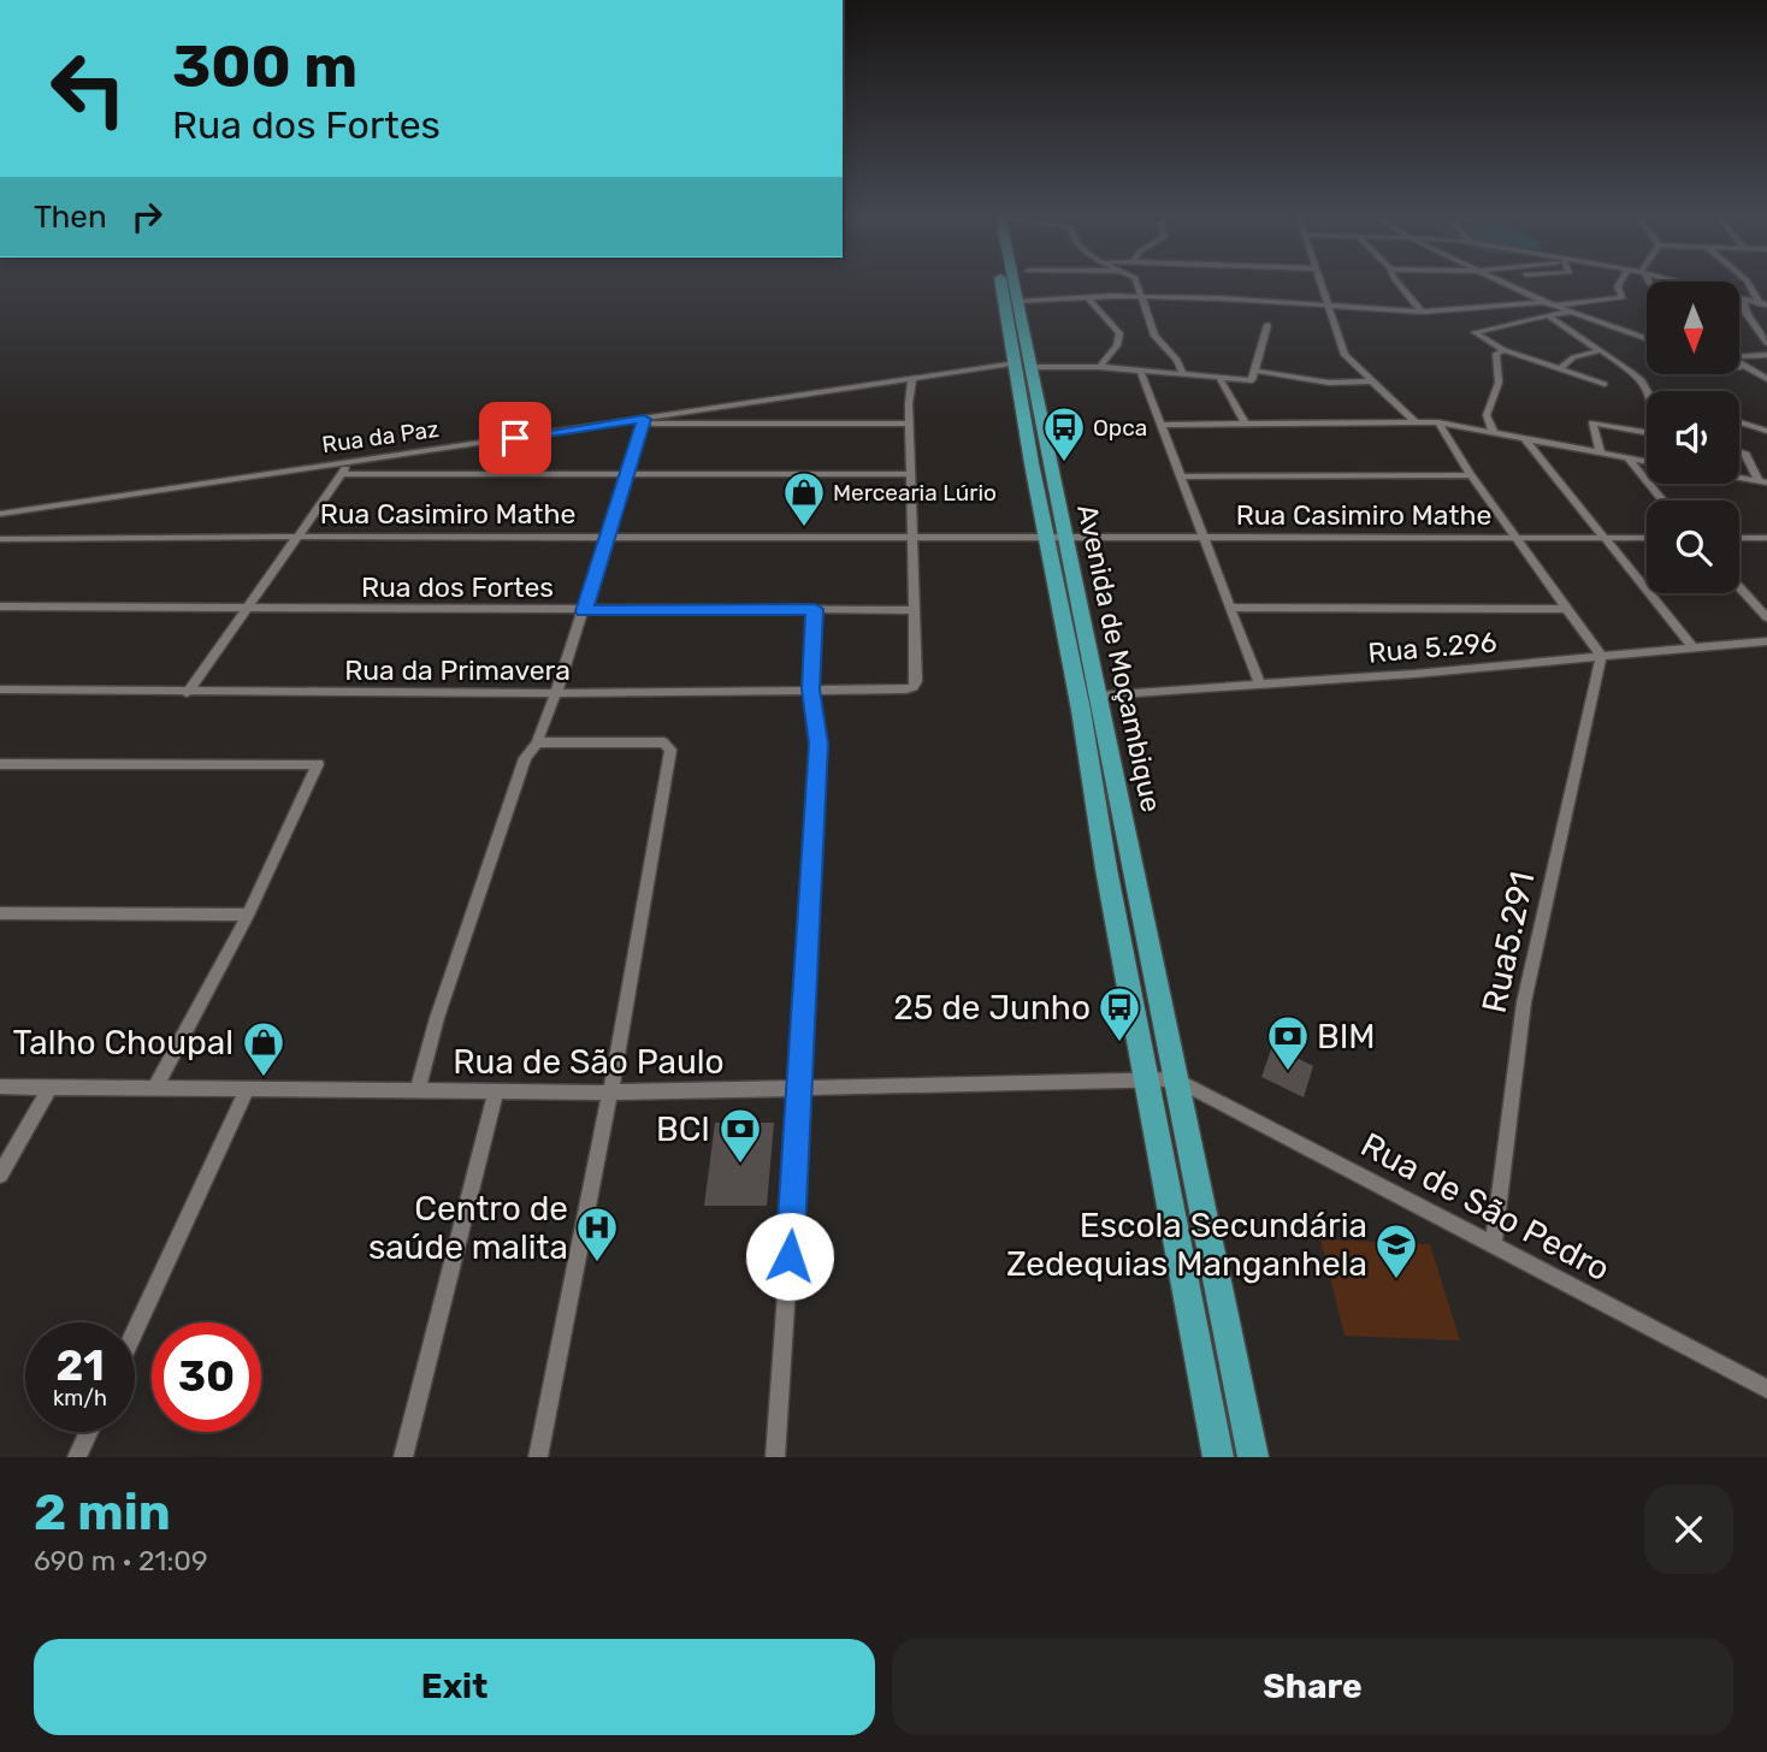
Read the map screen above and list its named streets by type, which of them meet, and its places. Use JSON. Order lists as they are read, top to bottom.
{
  "streets": {
    "highway": ["Avenida de Moçambique"],
    "street": [
      "Rua da Paz",
      "Rua Casimiro Mathe",
      "Rua dos Fortes",
      "Rua 5.296",
      "Rua da Primavera",
      "Rua5.291",
      "Rua de São Paulo",
      "Rua de São Pedro"
    ]
  },
  "crossings": [
    ["Rua da Paz", "Avenida de Moçambique"],
    ["Rua Casimiro Mathe", "Avenida de Moçambique"],
    ["Rua dos Fortes", "Rua da Primavera"],
    ["Rua 5.296", "Avenida de Moçambique"],
    ["Rua 5.296", "Rua5.291"],
    ["Avenida de Moçambique", "Rua de São Paulo"],
    ["Avenida de Moçambique", "Rua de São Pedro"],
    ["Rua5.291", "Rua de São Pedro"],
    ["Rua de São Paulo", "Rua de São Pedro"]
  ],
  "places": {
    "bus stop": ["Opca", "25 de Junho"],
    "shop": ["Mercearia Lúrio", "Talho Choupal"],
    "bank": ["BIM", "BCI"],
    "hospital": ["Centro de saúde malita"],
    "school or university": ["Escola Secundária Zedequias Manganhela"]
  },
  "north": "bottom",
  "page": {
    "turn": ["300 m", "Rua dos Fortes"],
    "then": "Then",
    "speed": "21 km/h",
    "limit": "30",
    "heading": ["2 min", "690 m · 21:09"],
    "buttons": ["Exit", "Share"]
  }
}
